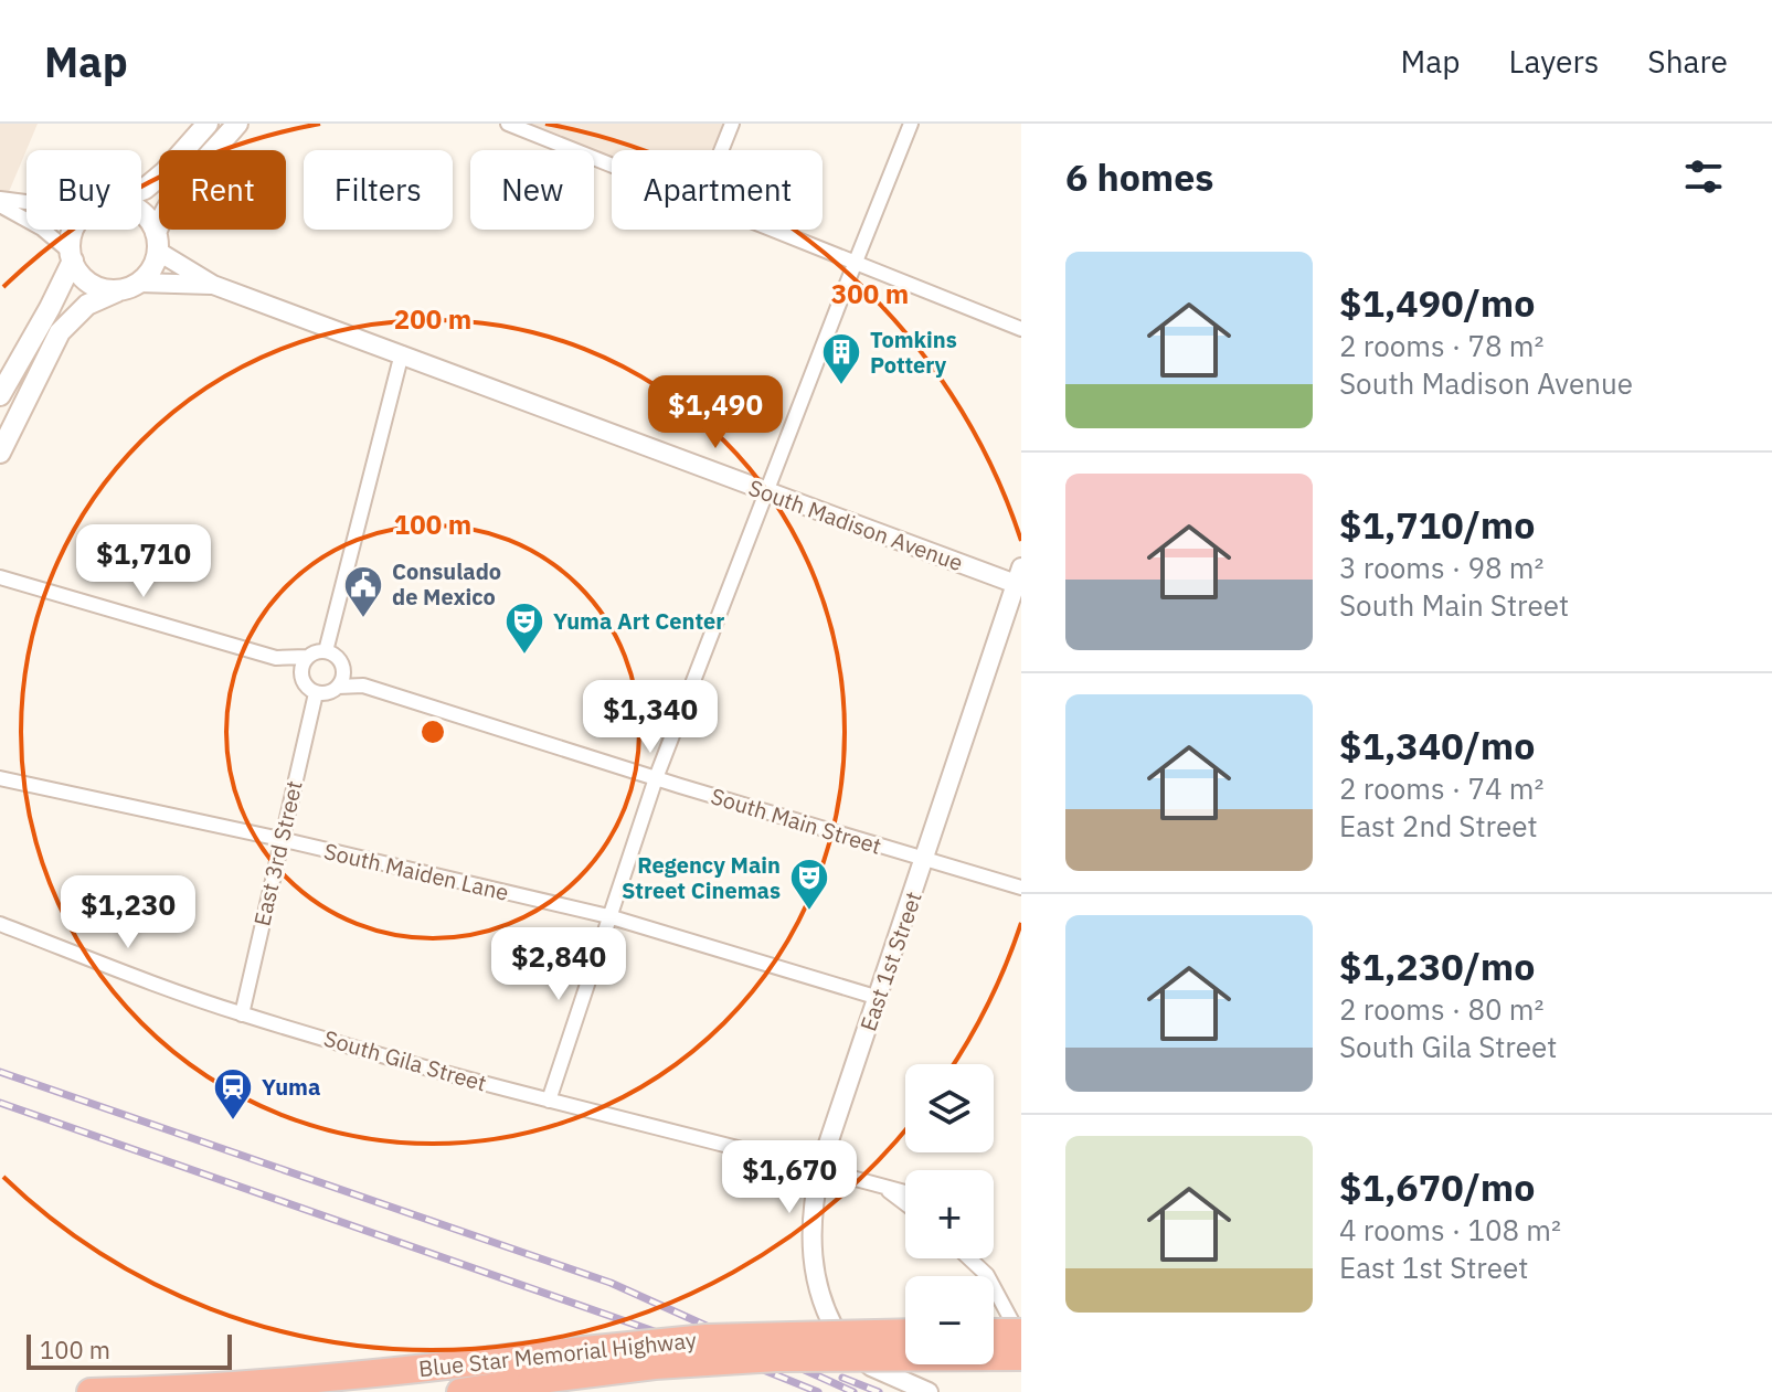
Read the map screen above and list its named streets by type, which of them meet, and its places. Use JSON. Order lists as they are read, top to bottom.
{
  "streets": {
    "highway": ["Blue Star Memorial Highway"],
    "street": [
      "South Madison Avenue",
      "South Main Street",
      "East 3rd Street",
      "South Maiden Lane",
      "East 1st Street",
      "South Gila Street"
    ]
  },
  "crossings": [
    ["South Madison Avenue", "East 1st Street"],
    ["South Main Street", "East 3rd Street"],
    ["South Main Street", "East 1st Street"],
    ["East 3rd Street", "South Maiden Lane"],
    ["East 3rd Street", "South Gila Street"],
    ["South Maiden Lane", "East 1st Street"],
    ["East 1st Street", "South Gila Street"]
  ],
  "places": {
    "building": ["Tomkins Pottery"],
    "public building": ["Consulado de Mexico"],
    "theatre": ["Yuma Art Center", "Regency Main Street Cinemas"],
    "station": ["Yuma"]
  },
  "scale_bar": "100 m",
  "page": {
    "header": "Map",
    "nav": ["Map", "Layers", "Share"],
    "heading": "6 homes",
    "chip": [
      "Buy",
      "Rent",
      "Filters",
      "New",
      "Apartment"
    ],
    "list": [
      {
        "name": "$1,490/mo",
        "note": "2 rooms · 78 m² · South Madison Avenue"
      },
      {
        "name": "$1,710/mo",
        "note": "3 rooms · 98 m² · South Main Street"
      },
      {
        "name": "$1,340/mo",
        "note": "2 rooms · 74 m² · East 2nd Street"
      },
      {
        "name": "$1,230/mo",
        "note": "2 rooms · 80 m² · South Gila Street"
      },
      {
        "name": "$1,670/mo",
        "note": "4 rooms · 108 m² · East 1st Street"
      }
    ],
    "price": [
      "$1,490",
      "$1,710",
      "$1,340",
      "$1,230",
      "$2,840",
      "$1,670"
    ],
    "map_buttons": ["+", "−"],
    "scale": "100 m"
  },
  "rings": ["300 m", "200 m", "100 m"]
}
